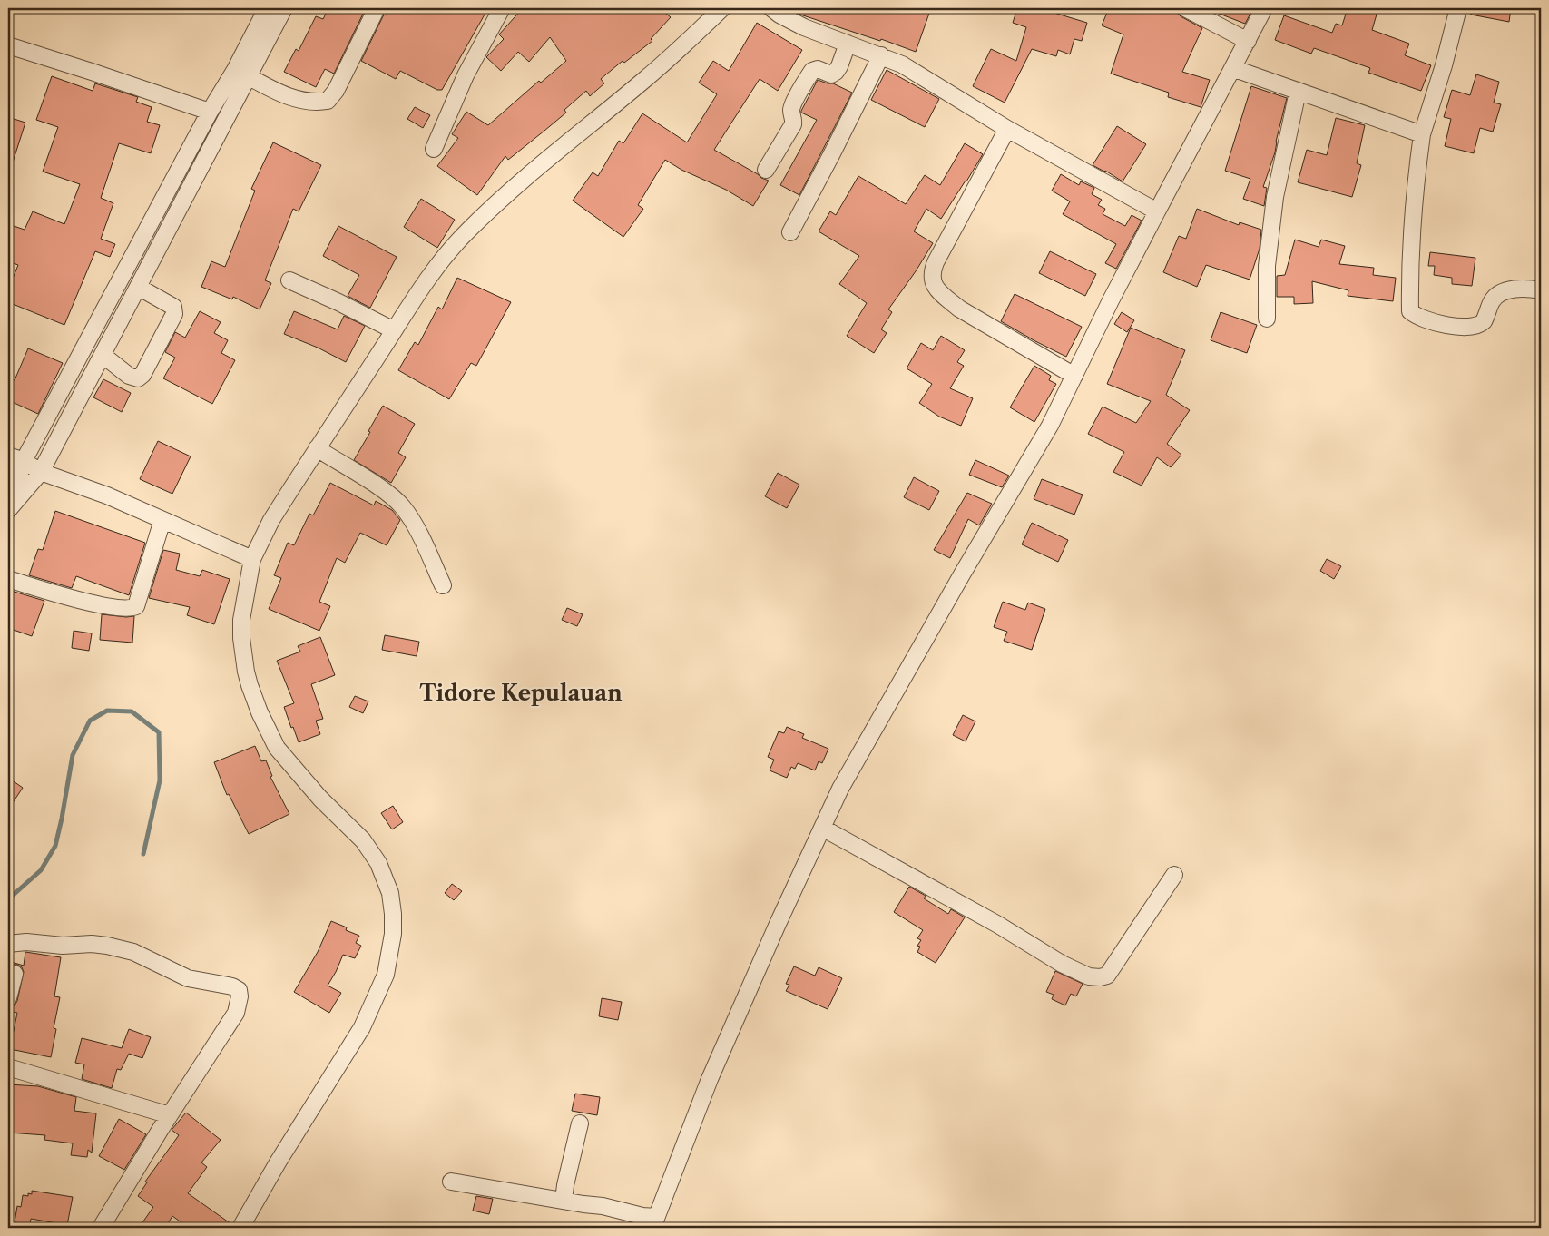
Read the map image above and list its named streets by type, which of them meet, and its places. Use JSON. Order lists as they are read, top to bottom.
{
  "districts": ["Tidore Kepulauan"]
}
